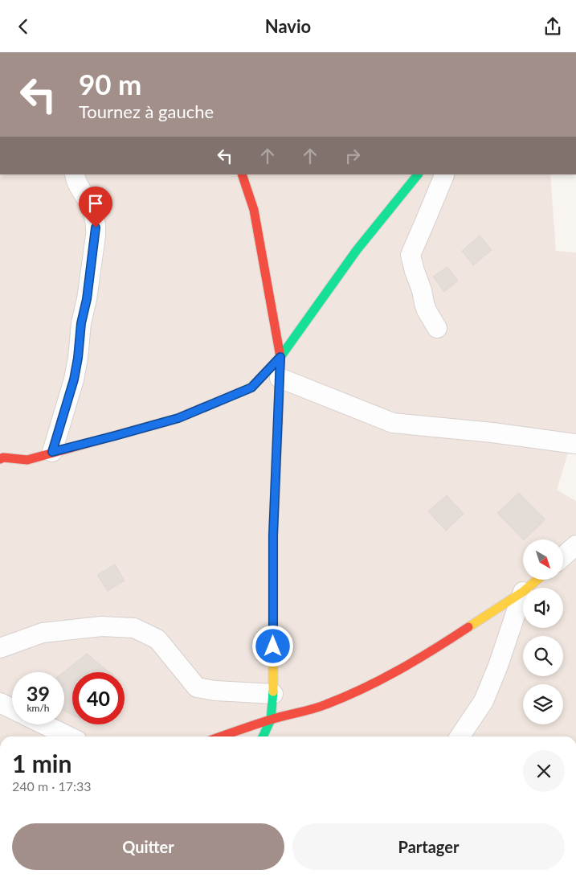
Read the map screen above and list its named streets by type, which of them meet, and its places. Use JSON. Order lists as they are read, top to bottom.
{
  "north": "bottom right",
  "page": {
    "header": "Navio",
    "turn": ["90 m", "Tournez à gauche"],
    "speed": "39 km/h",
    "limit": "40",
    "heading": ["1 min", "240 m · 17:33"],
    "buttons": ["Quitter", "Partager"]
  }
}
